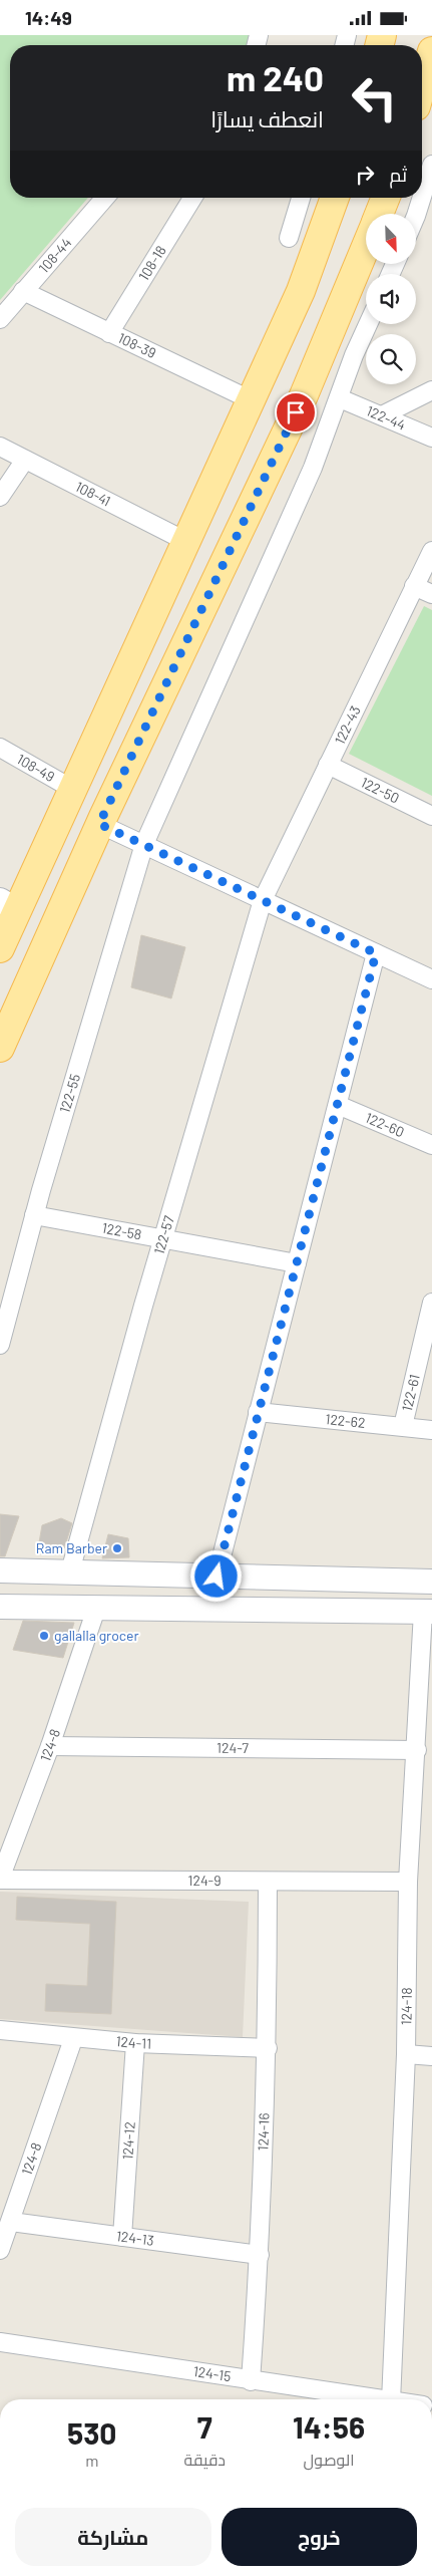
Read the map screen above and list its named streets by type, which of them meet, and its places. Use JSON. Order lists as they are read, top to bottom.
{
  "streets": {
    "street": [
      "108-44",
      "108-18",
      "108-39",
      "122-44",
      "108-41",
      "122-43",
      "108-49",
      "122-50",
      "122-55",
      "122-60",
      "122-58",
      "122-57",
      "122-61",
      "122-62",
      "124-8",
      "124-7",
      "124-9",
      "124-18",
      "124-11",
      "124-16",
      "124-12",
      "124-13",
      "124-15"
    ]
  },
  "crossings": [
    ["108-44", "108-39"],
    ["108-18", "108-39"],
    ["122-44", "122-55"],
    ["122-43", "122-50"],
    ["122-43", "122-57"],
    ["122-55", "122-58"],
    ["122-58", "122-57"],
    ["122-61", "122-62"],
    ["124-8", "124-7"],
    ["124-8", "124-9"],
    ["124-8", "124-11"],
    ["124-8", "124-13"],
    ["124-7", "124-18"],
    ["124-9", "124-18"],
    ["124-9", "124-16"],
    ["124-11", "124-16"],
    ["124-11", "124-12"],
    ["124-16", "124-13"],
    ["124-16", "124-15"],
    ["124-12", "124-13"]
  ],
  "places": ["Ram Barber", "gallalla grocer"],
  "north": "bottom right",
  "page": {
    "status": "14:49",
    "turn": ["240 m", "انعطف يسارًا"],
    "then": "ثم",
    "eta": [
      "14:56",
      "الوصول",
      "7",
      "دقيقة",
      "530",
      "m"
    ],
    "buttons": ["خروج", "مشاركة"]
  }
}
